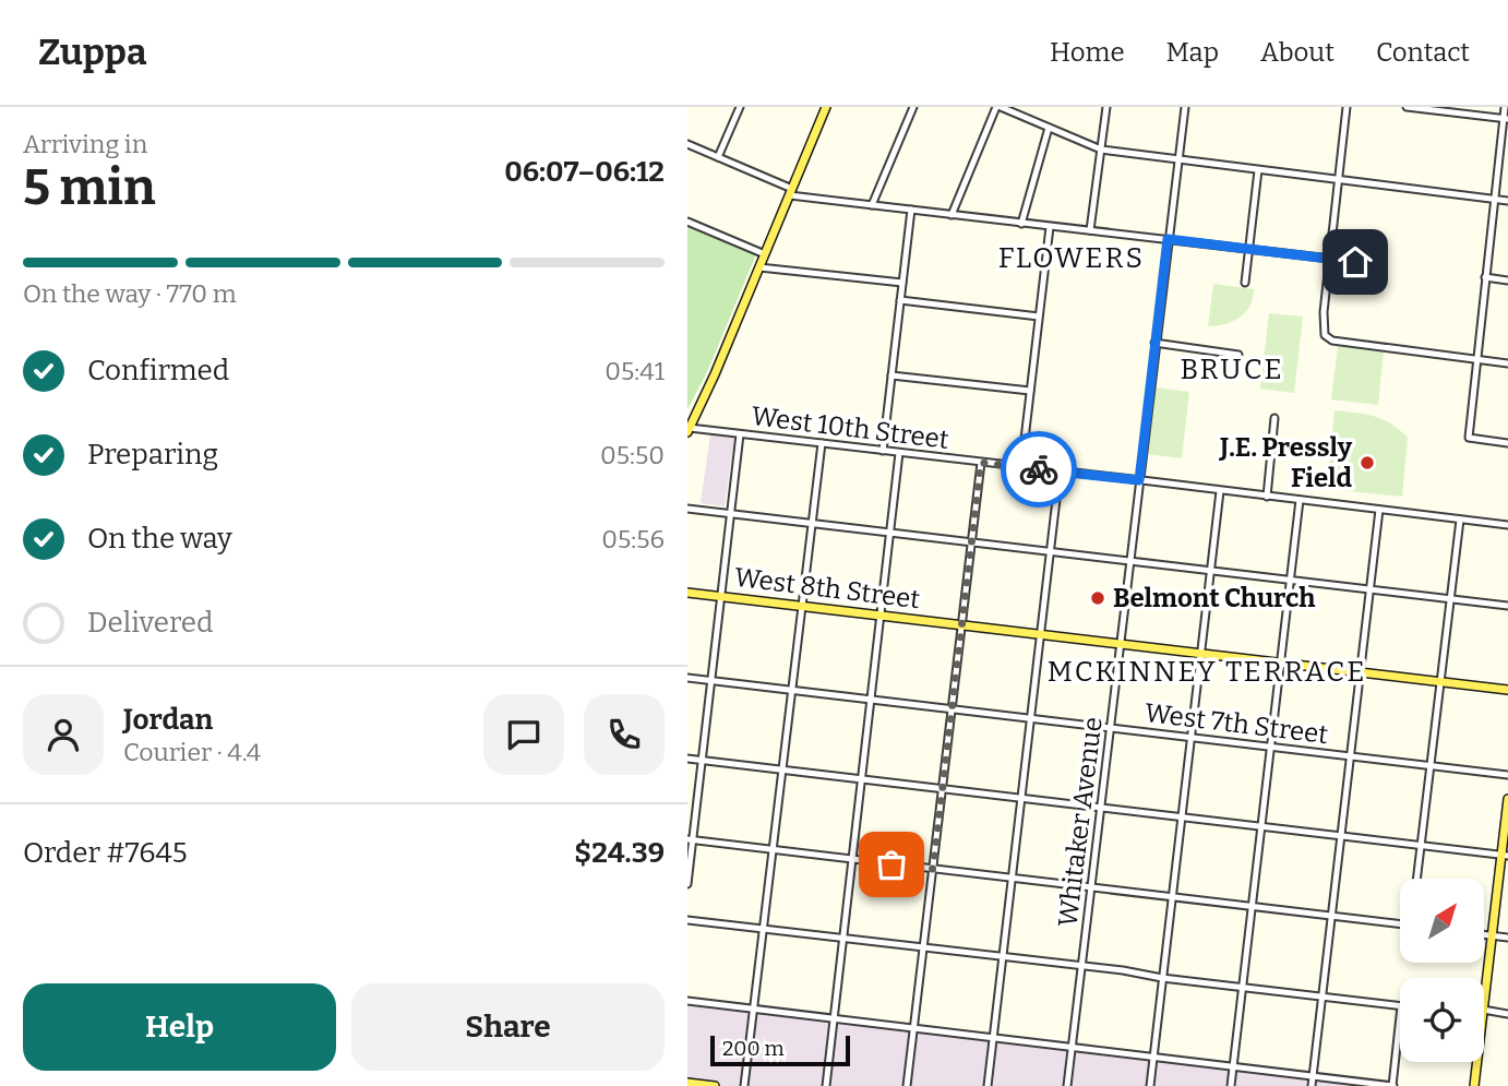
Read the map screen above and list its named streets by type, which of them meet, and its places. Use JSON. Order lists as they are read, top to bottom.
{
  "streets": {
    "main road": ["West 8th Street"],
    "street": ["West 10th Street", "West 7th Street", "Whitaker Avenue"]
  },
  "crossings": [
    ["West 10th Street", "Whitaker Avenue"],
    ["West 8th Street", "Whitaker Avenue"],
    ["West 7th Street", "Whitaker Avenue"]
  ],
  "districts": ["FLOWERS", "BRUCE", "MCKINNEY TERRACE"],
  "places": ["J.E. Pressly Field", "Belmont Church"],
  "scale_bar": "200 m",
  "north": "top right",
  "page": {
    "header": "Zuppa",
    "nav": [
      "Home",
      "Map",
      "About",
      "Contact"
    ],
    "heading": ["5 min", "Arriving in", "06:07–06:12"],
    "panel": [
      "Jordan",
      "Courier · 4.4",
      "Order #7645",
      "$24.39"
    ],
    "bar": "On the way · 770 m",
    "list": [
      ["Confirmed", "05:41"],
      ["Preparing", "05:50"],
      ["On the way", "05:56"],
      "Delivered"
    ],
    "buttons": ["Help", "Share"],
    "scale": "200 m"
  }
}
